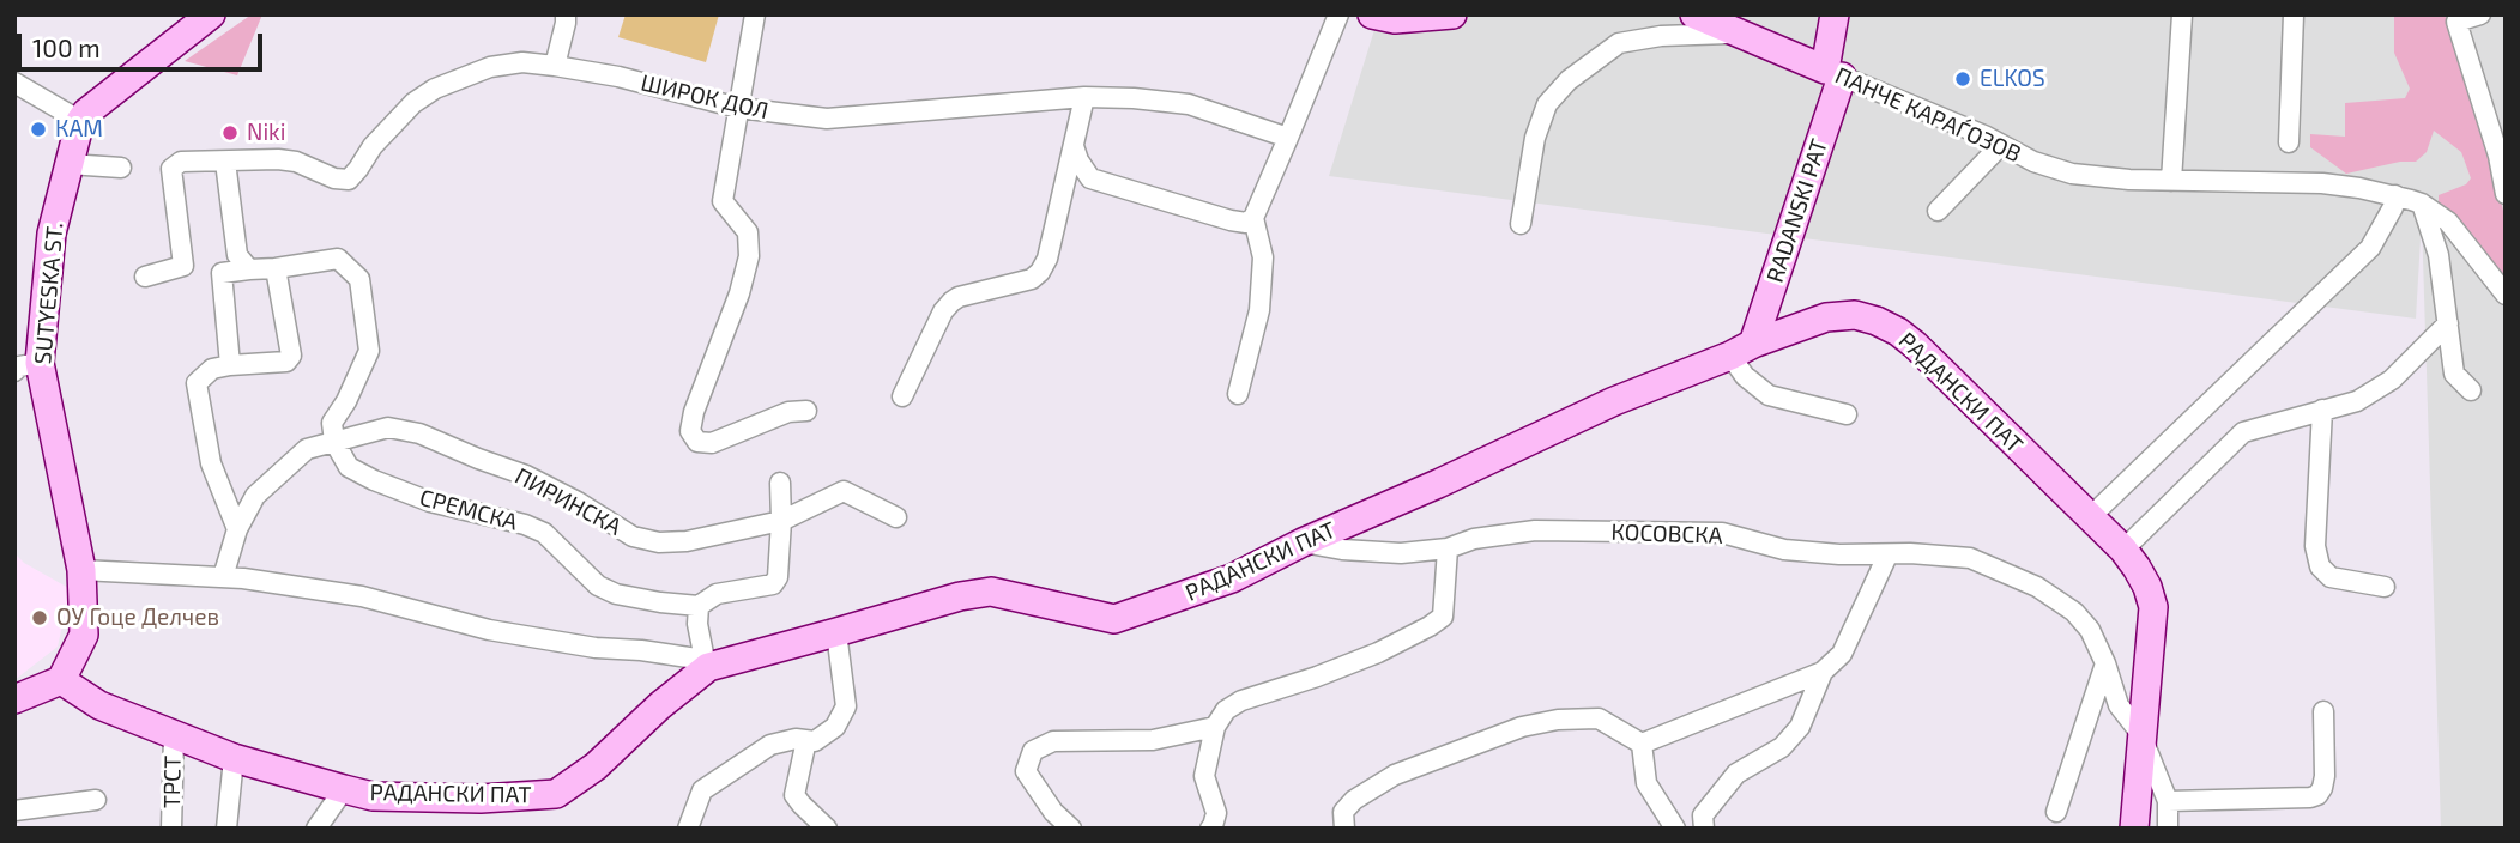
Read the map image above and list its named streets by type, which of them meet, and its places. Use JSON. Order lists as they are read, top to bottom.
{
  "streets": {
    "street": [
      "ШИРОК ДОЛ",
      "ПАНЧЕ КАРАЃОЗОВ",
      "RADANSKI PAT",
      "SUTYESKA ST.",
      "РАДАНСКИ ПАТ",
      "ПИРИНСКА",
      "СРЕМСКА",
      "КОСОВСКА",
      "ТРСТ"
    ]
  },
  "crossings": [
    ["ПАНЧЕ КАРАЃОЗОВ", "RADANSKI PAT"],
    ["RADANSKI PAT", "РАДАНСКИ ПАТ"],
    ["SUTYESKA ST.", "РАДАНСКИ ПАТ"],
    ["РАДАНСКИ ПАТ", "КОСОВСКА"],
    ["РАДАНСКИ ПАТ", "ТРСТ"],
    ["ПИРИНСКА", "СРЕМСКА"]
  ],
  "places": [
    "ELKOS",
    "КАМ",
    "Niki",
    "ОУ Гоце Делчев"
  ],
  "scale_bar": "100 m"
}
